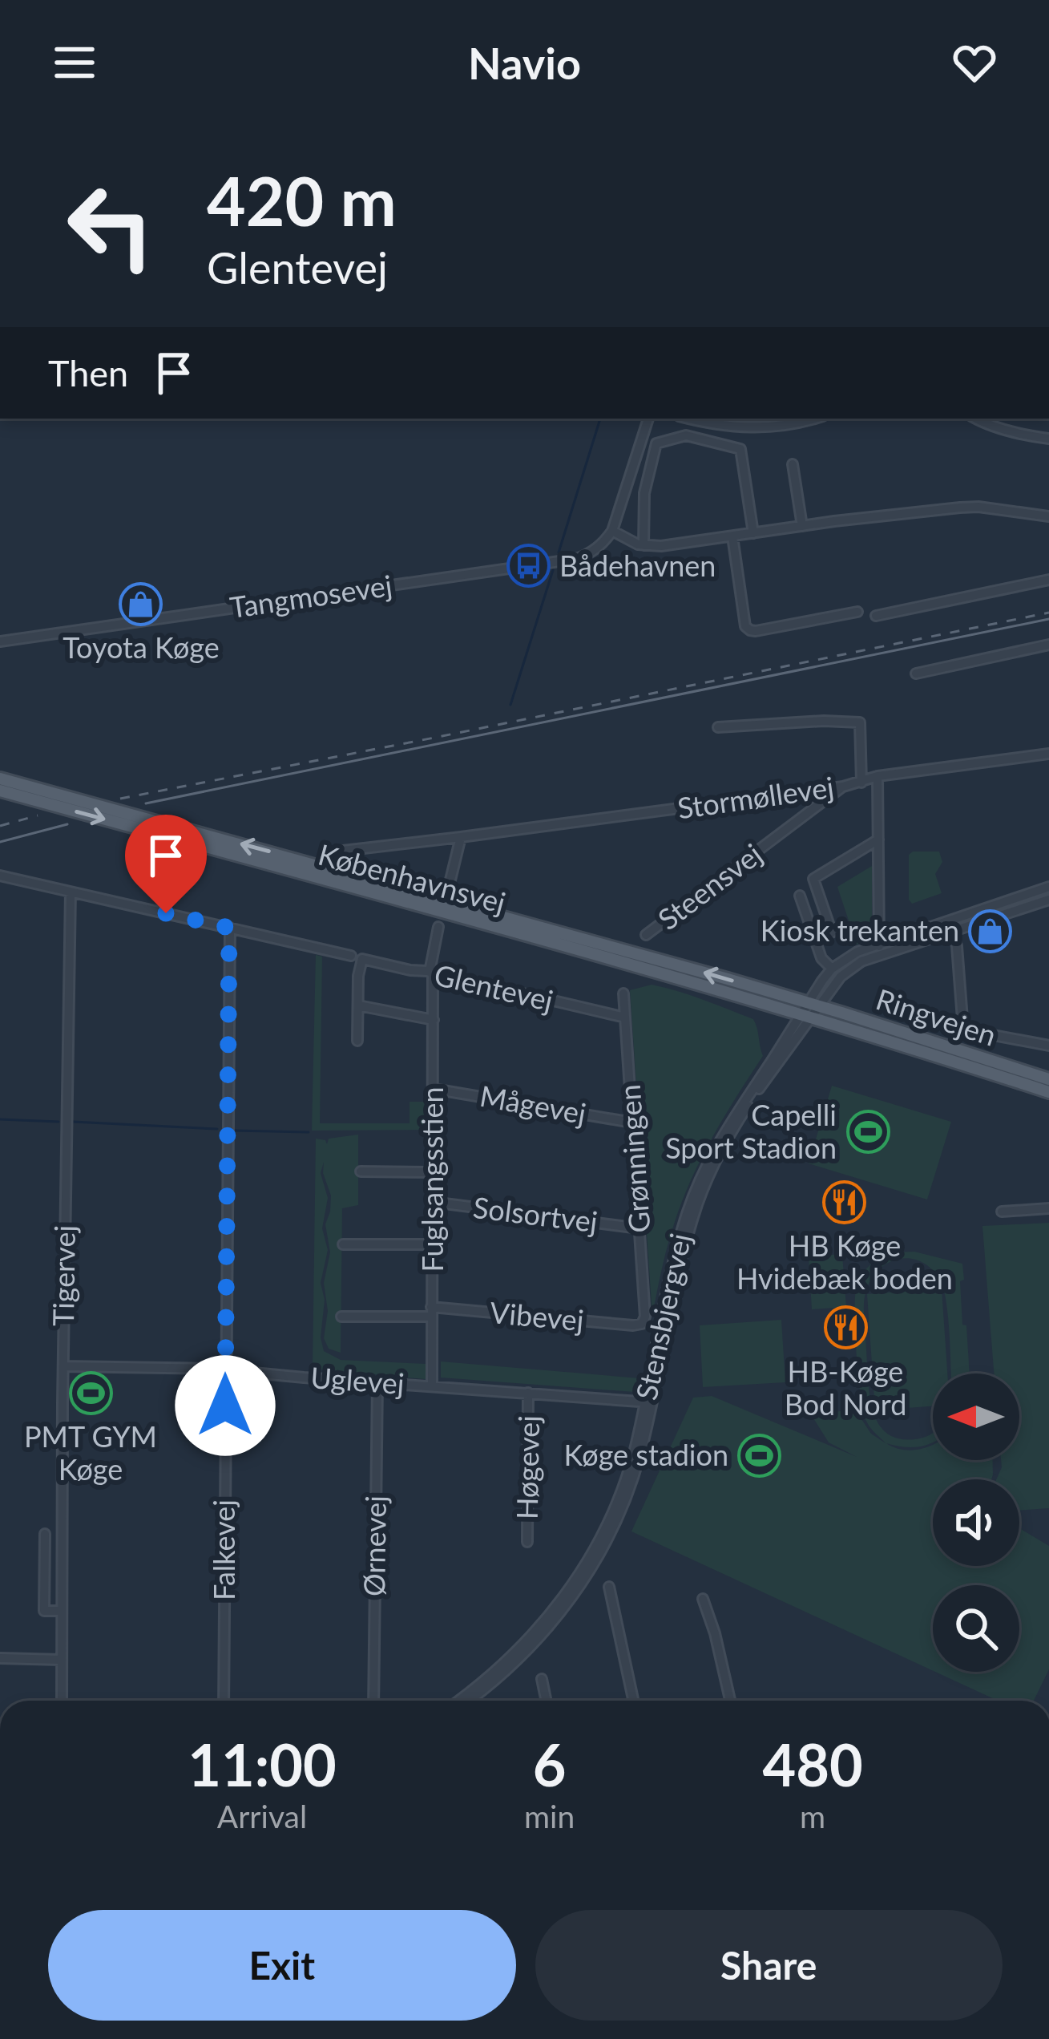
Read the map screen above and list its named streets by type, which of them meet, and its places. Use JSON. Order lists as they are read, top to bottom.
{
  "streets": {
    "main road": ["Københavnsvej", "Ringvejen"],
    "street": [
      "Tangmosevej",
      "Stormøllevej",
      "Steensvej",
      "Glentevej",
      "Mågevej",
      "Grønningen",
      "Fuglsangsstien",
      "Solsortvej",
      "Tigervej",
      "Vibevej",
      "Stensbjergvej",
      "Uglevej",
      "Høgevej",
      "Ørnevej",
      "Falkevej"
    ]
  },
  "crossings": [
    ["Stormøllevej", "Steensvej"],
    ["Københavnsvej", "Ringvejen"],
    ["Københavnsvej", "Stensbjergvej"],
    ["Glentevej", "Grønningen"],
    ["Glentevej", "Fuglsangsstien"],
    ["Glentevej", "Tigervej"],
    ["Glentevej", "Falkevej"],
    ["Ringvejen", "Stensbjergvej"],
    ["Mågevej", "Grønningen"],
    ["Mågevej", "Fuglsangsstien"],
    ["Grønningen", "Solsortvej"],
    ["Grønningen", "Vibevej"],
    ["Fuglsangsstien", "Solsortvej"],
    ["Fuglsangsstien", "Vibevej"],
    ["Fuglsangsstien", "Uglevej"],
    ["Tigervej", "Uglevej"],
    ["Stensbjergvej", "Uglevej"],
    ["Uglevej", "Høgevej"],
    ["Uglevej", "Ørnevej"],
    ["Uglevej", "Falkevej"]
  ],
  "places": {
    "bus stop": ["Bådehavnen"],
    "shop": ["Toyota Køge", "Kiosk trekanten"],
    "sports": ["Capelli Sport Stadion", "PMT GYM Køge", "Køge stadion"],
    "restaurant": ["HB Køge Hvidebæk boden", "HB-Køge Bod Nord"]
  },
  "north": "left",
  "page": {
    "header": "Navio",
    "turn": ["420 m", "Glentevej"],
    "then": "Then",
    "eta": [
      "11:00",
      "Arrival",
      "6",
      "min",
      "480",
      "m"
    ],
    "buttons": ["Exit", "Share"]
  }
}
